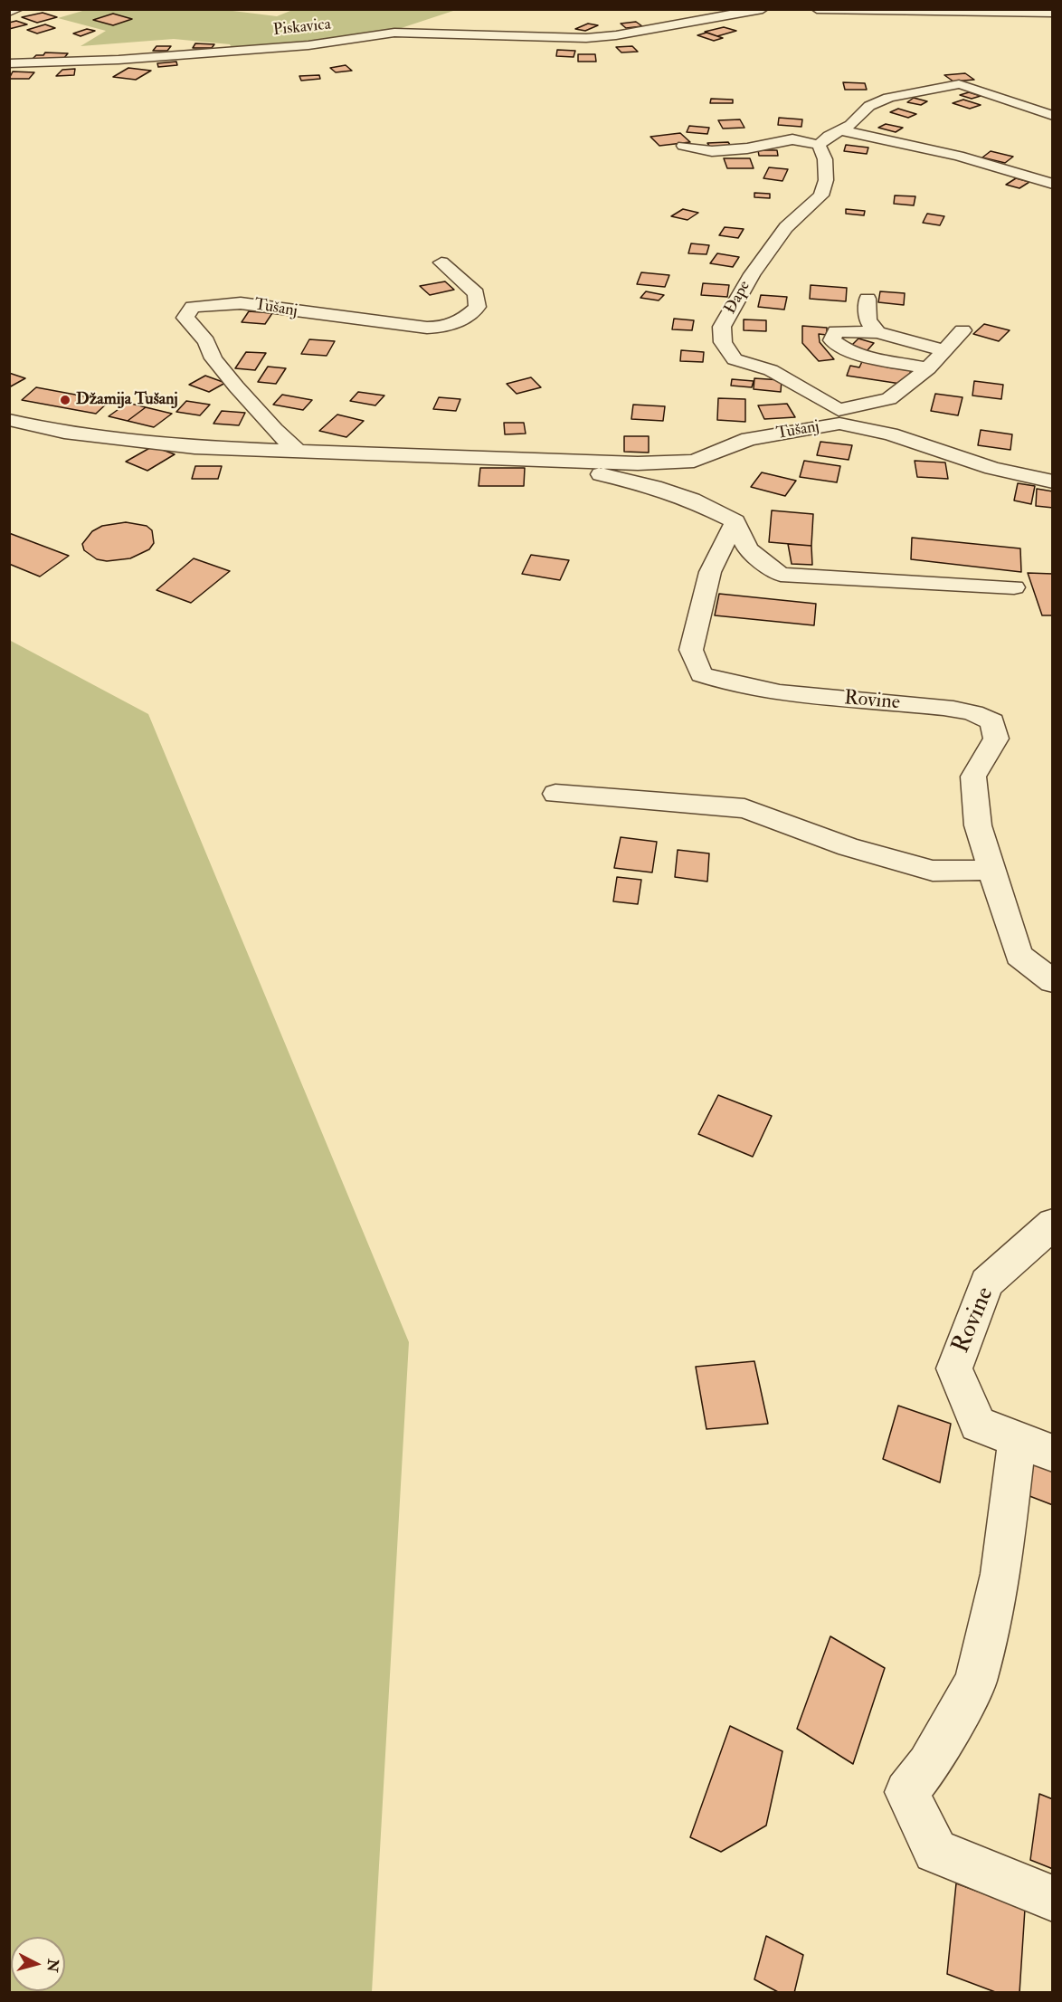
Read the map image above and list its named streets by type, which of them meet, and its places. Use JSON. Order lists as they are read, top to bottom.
{
  "streets": {
    "street": [
      "Piskavica",
      "Đape",
      "Tušanj",
      "Rovine"
    ]
  },
  "crossings": [
    ["Đape", "Tušanj"],
    ["Tušanj", "Rovine"]
  ],
  "places": ["Džamija Tušanj"],
  "north": "right"
}
